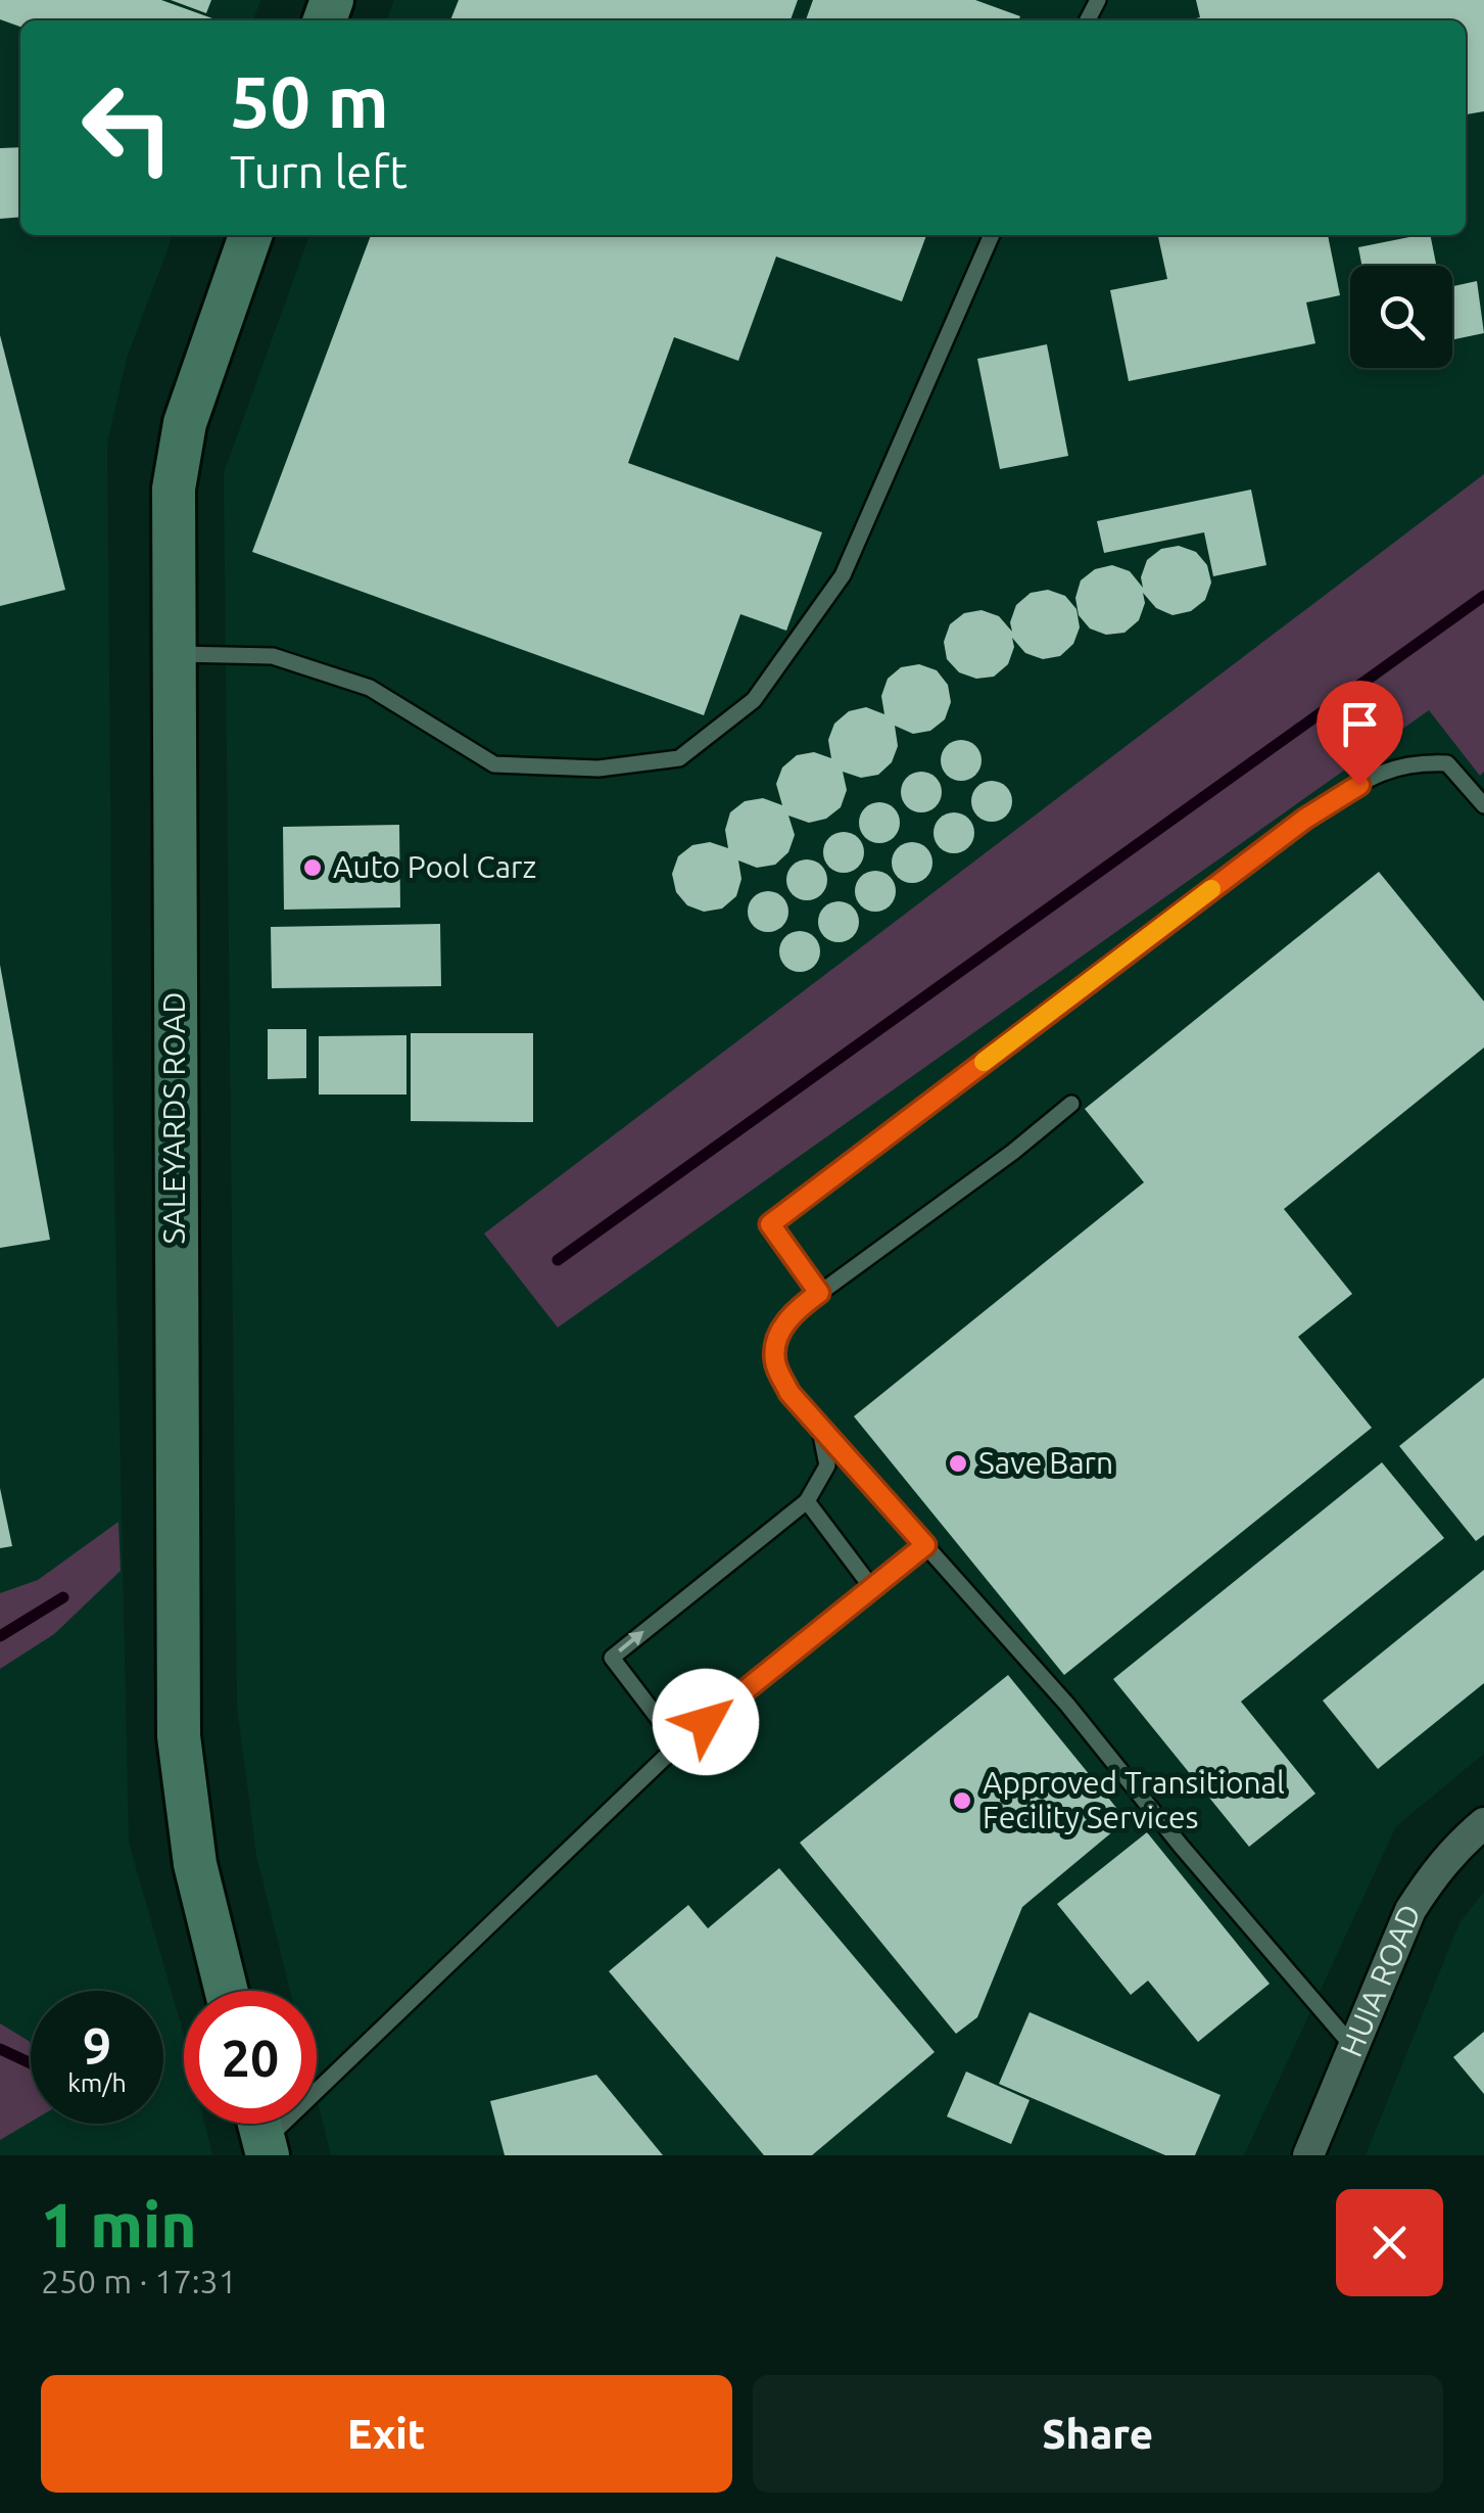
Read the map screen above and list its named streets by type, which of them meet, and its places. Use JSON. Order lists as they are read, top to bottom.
{
  "streets": {
    "main road": ["SALEYARDS ROAD"],
    "street": ["HUIA ROAD"]
  },
  "places": ["Auto Pool Carz", "Save Barn", "Approved Transitional Fecility Services"],
  "page": {
    "turn": ["50 m", "Turn left"],
    "speed": "9 km/h",
    "limit": "20",
    "heading": ["1 min", "250 m · 17:31"],
    "buttons": ["Exit", "Share"]
  }
}
